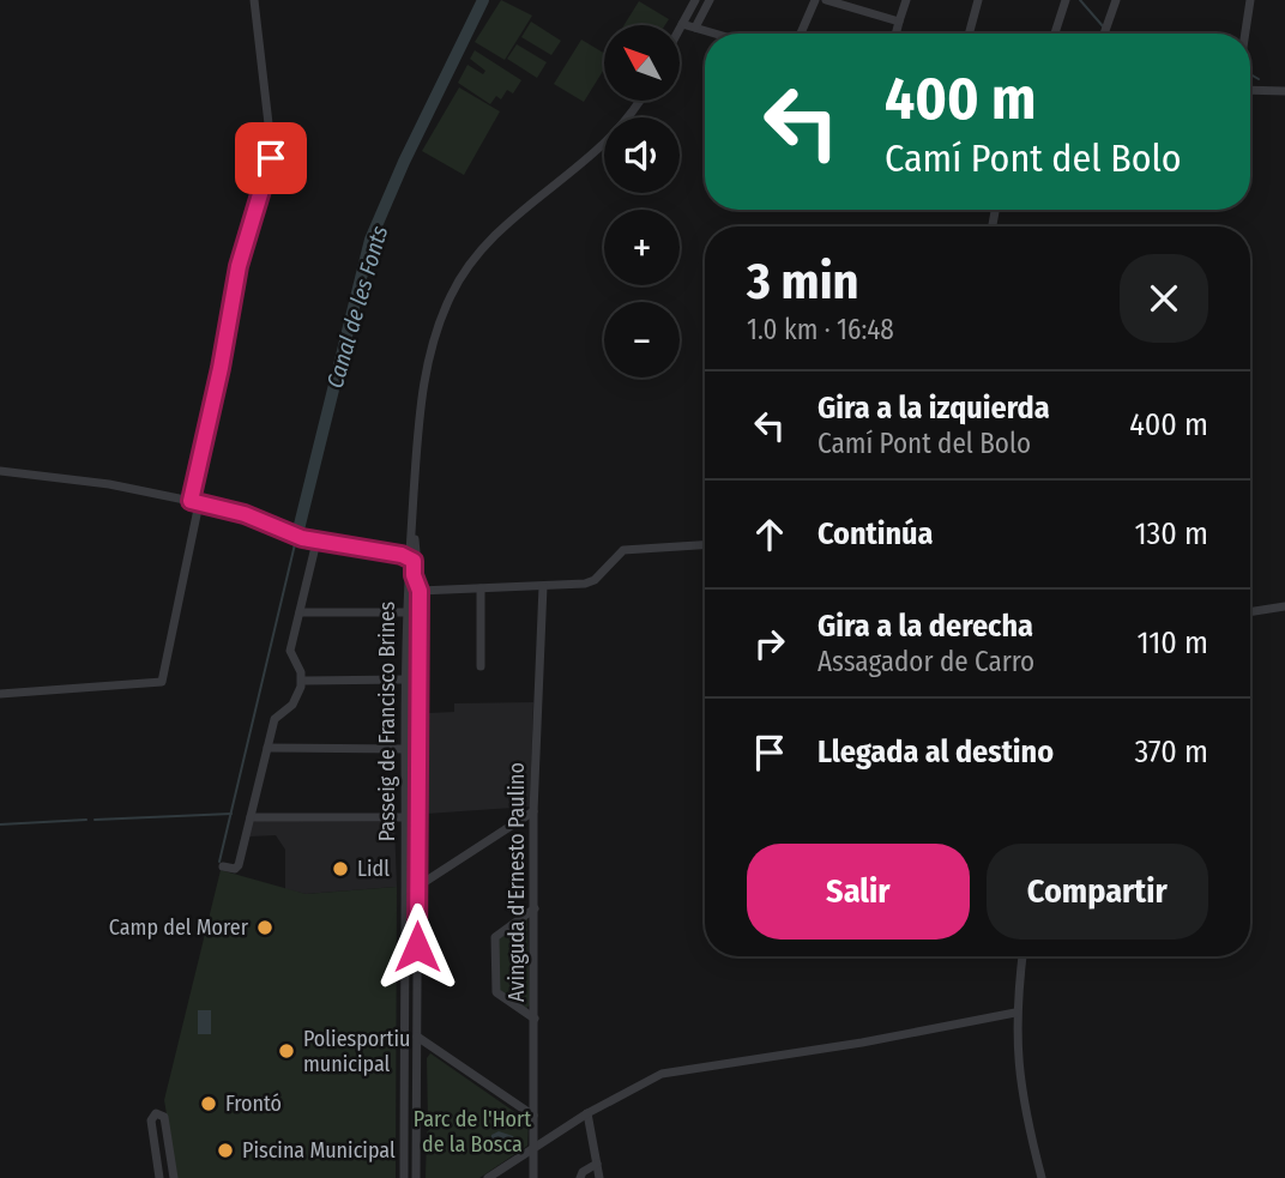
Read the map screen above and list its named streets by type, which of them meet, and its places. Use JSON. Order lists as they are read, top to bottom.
{
  "streets": {
    "street": ["Passeig de Francisco Brines", "Avinguda d'Ernesto Paulino"]
  },
  "water": ["Canal de les Fonts"],
  "parks": ["Parc de l'Hort de la Bosca"],
  "places": [
    "Lidl",
    "Camp del Morer",
    "Poliesportiu municipal",
    "Frontó",
    "Piscina Municipal"
  ],
  "north": "top left",
  "page": {
    "map_buttons": ["+", "−"],
    "turn": ["400 m", "Camí Pont del Bolo"],
    "heading": ["3 min", "1.0 km · 16:48"],
    "list": [
      {
        "name": "Gira a la izquierda",
        "note": "Camí Pont del Bolo",
        "value": "400 m"
      },
      {
        "name": "Continúa",
        "value": "130 m"
      },
      {
        "name": "Gira a la derecha",
        "note": "Assagador de Carro",
        "value": "110 m"
      },
      {
        "name": "Llegada al destino",
        "value": "370 m"
      }
    ],
    "buttons": ["Salir", "Compartir"]
  }
}
